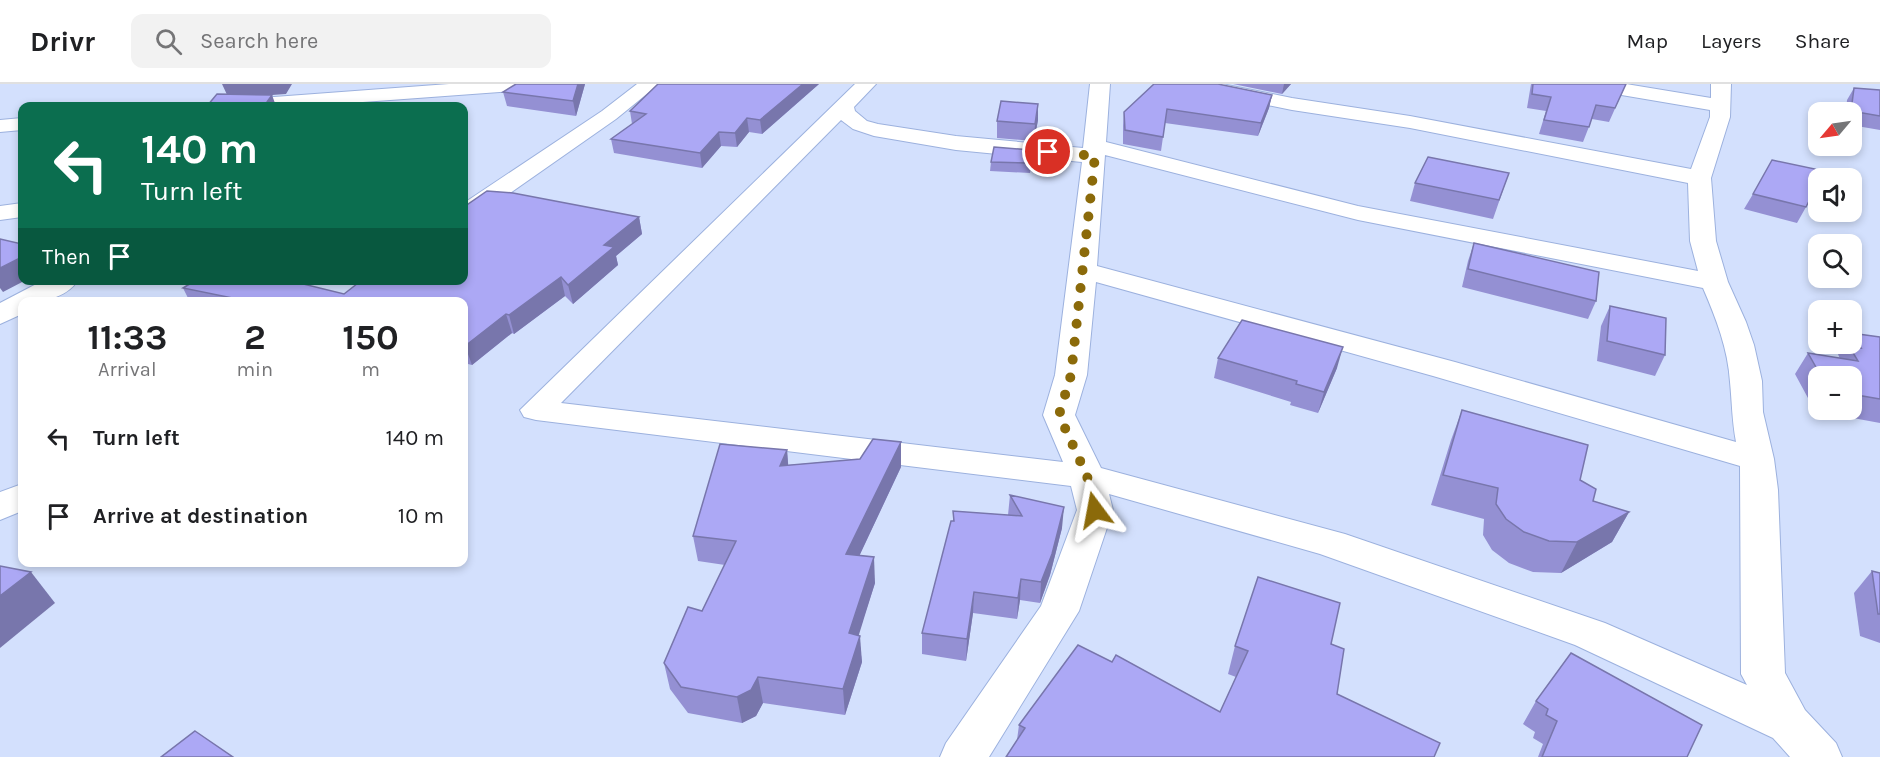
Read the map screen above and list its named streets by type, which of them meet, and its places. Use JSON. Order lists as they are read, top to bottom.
{
  "north": "bottom left",
  "page": {
    "header": "Drivr",
    "search": "Search here",
    "nav": ["Map", "Layers", "Share"],
    "map_buttons": ["+", "−"],
    "turn": ["140 m", "Turn left"],
    "then": "Then",
    "eta": [
      "11:33",
      "Arrival",
      "2",
      "min",
      "150",
      "m"
    ],
    "list": [
      {
        "name": "Turn left",
        "value": "140 m"
      },
      {
        "name": "Arrive at destination",
        "value": "10 m"
      }
    ]
  }
}
